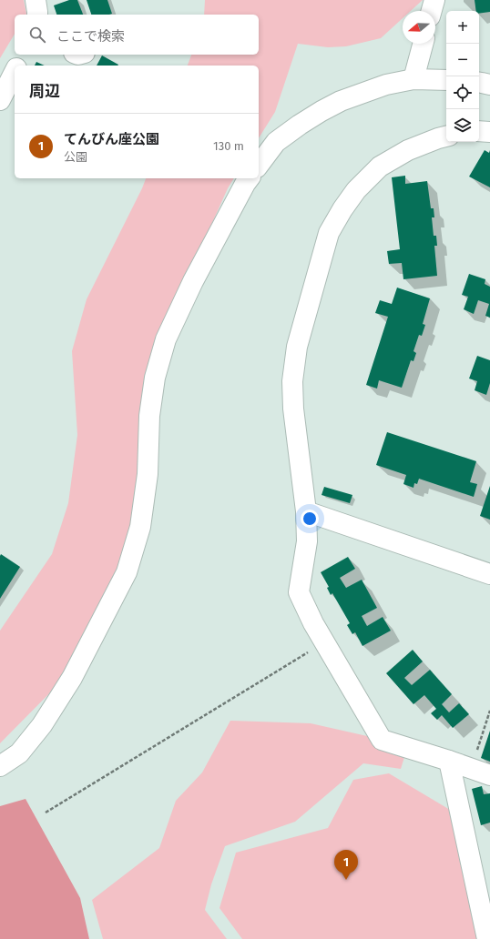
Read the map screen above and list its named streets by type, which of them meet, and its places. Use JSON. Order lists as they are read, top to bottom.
{
  "north": "left",
  "page": {
    "map_buttons": ["+", "−"],
    "search": "ここで検索",
    "heading": "周辺",
    "list": [
      {
        "mark": "1",
        "name": "てんびん座公園",
        "note": "公園",
        "value": "130 m"
      }
    ],
    "pins": "1"
  }
}
